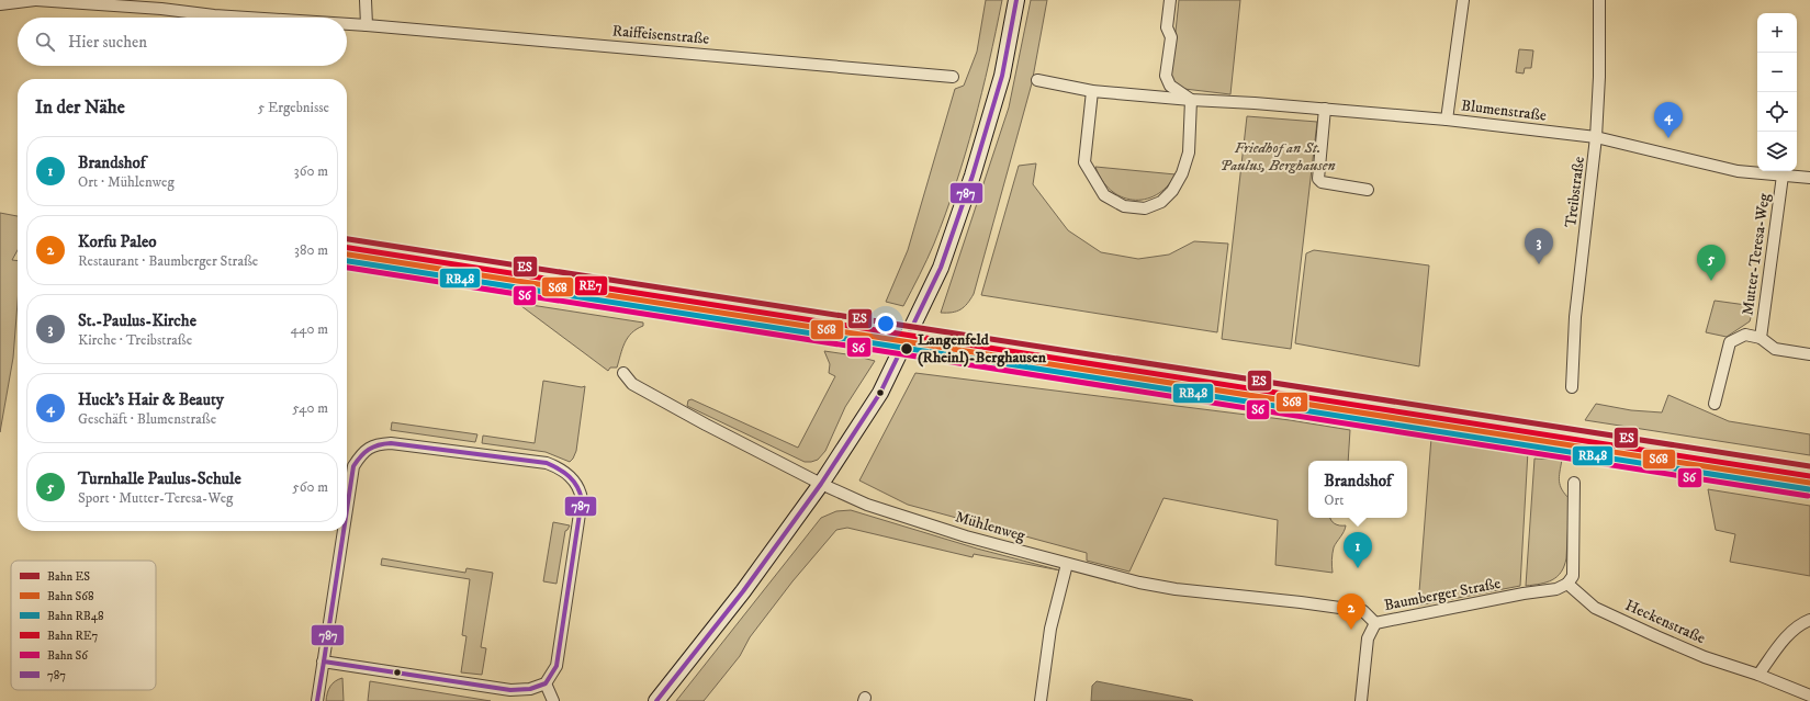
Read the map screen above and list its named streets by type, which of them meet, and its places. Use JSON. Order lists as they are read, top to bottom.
{
  "streets": {
    "street": [
      "Raiffeisenstraße",
      "Blumenstraße",
      "Treibstraße",
      "Mutter-Teresa-Weg",
      "Mühlenweg",
      "Baumberger Straße",
      "Heckenstraße"
    ]
  },
  "crossings": [
    ["Blumenstraße", "Treibstraße"],
    ["Blumenstraße", "Mutter-Teresa-Weg"],
    ["Mühlenweg", "Baumberger Straße"],
    ["Baumberger Straße", "Heckenstraße"]
  ],
  "parks": ["Friedhof an St. Paulus, Berghausen"],
  "places": ["Langenfeld (Rheinl)-Berghausen"],
  "lines": [
    "transit line 787",
    "rail line ES",
    "rail line RE7",
    "rail line S68",
    "rail line RB48",
    "rail line S6"
  ],
  "legend": [
    "Bahn ES",
    "Bahn S68",
    "Bahn RB48",
    "Bahn RE7",
    "Bahn S6",
    "787"
  ],
  "page": {
    "map_buttons": ["+", "−"],
    "search": "Hier suchen",
    "heading": ["In der Nähe", "5 Ergebnisse"],
    "pins": [
      "4",
      "3",
      "5",
      "1",
      "2"
    ],
    "list": [
      {
        "mark": "1",
        "name": "Brandshof",
        "note": "Ort · Mühlenweg",
        "value": "360 m"
      },
      {
        "mark": "2",
        "name": "Korfu Paleo",
        "note": "Restaurant · Baumberger Straße",
        "value": "380 m"
      },
      {
        "mark": "3",
        "name": "St.-Paulus-Kirche",
        "note": "Kirche · Treibstraße",
        "value": "440 m"
      },
      {
        "mark": "4",
        "name": "Huck's Hair & Beauty",
        "note": "Geschäft · Blumenstraße",
        "value": "540 m"
      },
      {
        "mark": "5",
        "name": "Turnhalle Paulus-Schule",
        "note": "Sport · Mutter-Teresa-Weg",
        "value": "560 m"
      }
    ],
    "popup": ["Brandshof", "Ort"]
  }
}
